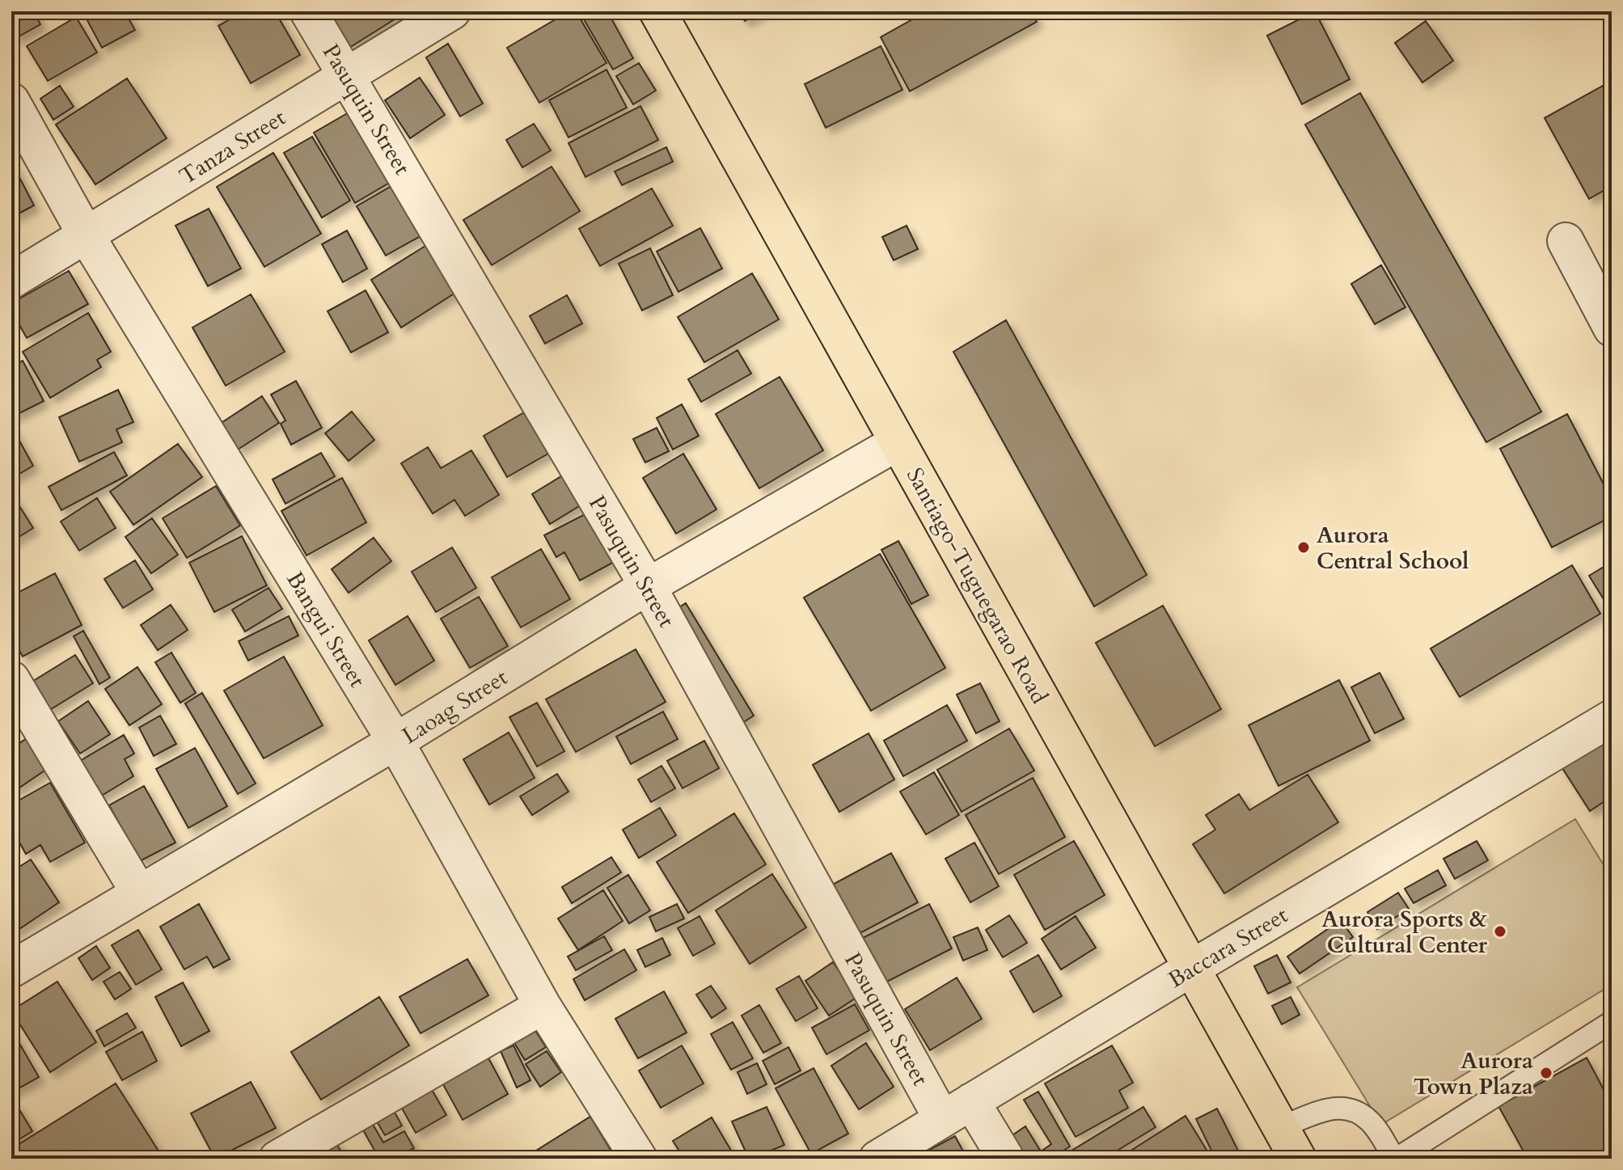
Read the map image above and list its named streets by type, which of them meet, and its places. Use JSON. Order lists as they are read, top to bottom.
{
  "streets": {
    "highway": ["Santiago-Tuguegarao Road"],
    "street": [
      "Pasuquin Street",
      "Tanza Street",
      "Bangui Street",
      "Laoag Street",
      "Baccara Street"
    ]
  },
  "crossings": [
    ["Pasuquin Street", "Tanza Street"],
    ["Pasuquin Street", "Laoag Street"],
    ["Pasuquin Street", "Baccara Street"],
    ["Tanza Street", "Bangui Street"],
    ["Santiago-Tuguegarao Road", "Laoag Street"],
    ["Santiago-Tuguegarao Road", "Baccara Street"],
    ["Bangui Street", "Laoag Street"]
  ],
  "places": ["Aurora Central School", "Aurora Sports & Cultural Center", "Aurora Town Plaza"]
}
